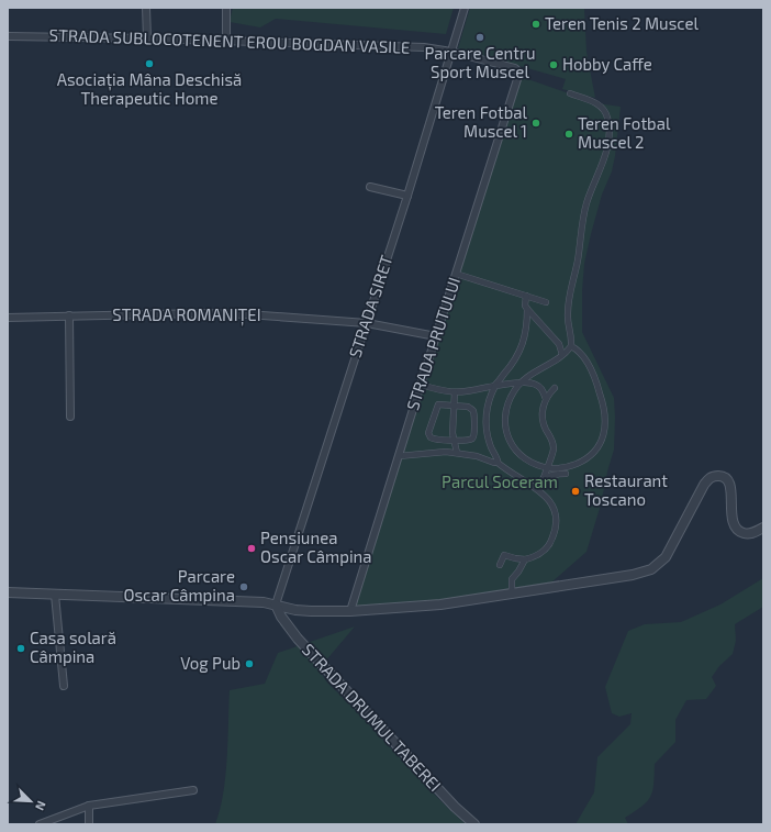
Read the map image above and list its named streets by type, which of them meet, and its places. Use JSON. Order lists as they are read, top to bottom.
{
  "streets": {
    "street": [
      "STRADA SUBLOCOTENENT EROU BOGDAN VASILE",
      "STRADA SIRET",
      "STRADA ROMANIȚEI",
      "STRADA PRUTULUI",
      "STRADA DRUMUL TABEREI"
    ]
  },
  "crossings": [
    ["STRADA SUBLOCOTENENT EROU BOGDAN VASILE", "STRADA SIRET"],
    ["STRADA SUBLOCOTENENT EROU BOGDAN VASILE", "STRADA PRUTULUI"],
    ["STRADA SIRET", "STRADA ROMANIȚEI"],
    ["STRADA SIRET", "STRADA PRUTULUI"],
    ["STRADA SIRET", "STRADA DRUMUL TABEREI"],
    ["STRADA ROMANIȚEI", "STRADA PRUTULUI"]
  ],
  "parks": ["Parcul Soceram"],
  "places": [
    "Teren Tenis 2 Muscel",
    "Parcare Centru Sport Muscel",
    "Asociația Mâna Deschisă Therapeutic Home",
    "Hobby Caffe",
    "Teren Fotbal Muscel 1",
    "Teren Fotbal Muscel 2",
    "Restaurant Toscano",
    "Pensiunea Oscar Câmpina",
    "Parcare Oscar Câmpina",
    "Casa solară Câmpina",
    "Vog Pub"
  ],
  "north": "bottom right"
}
